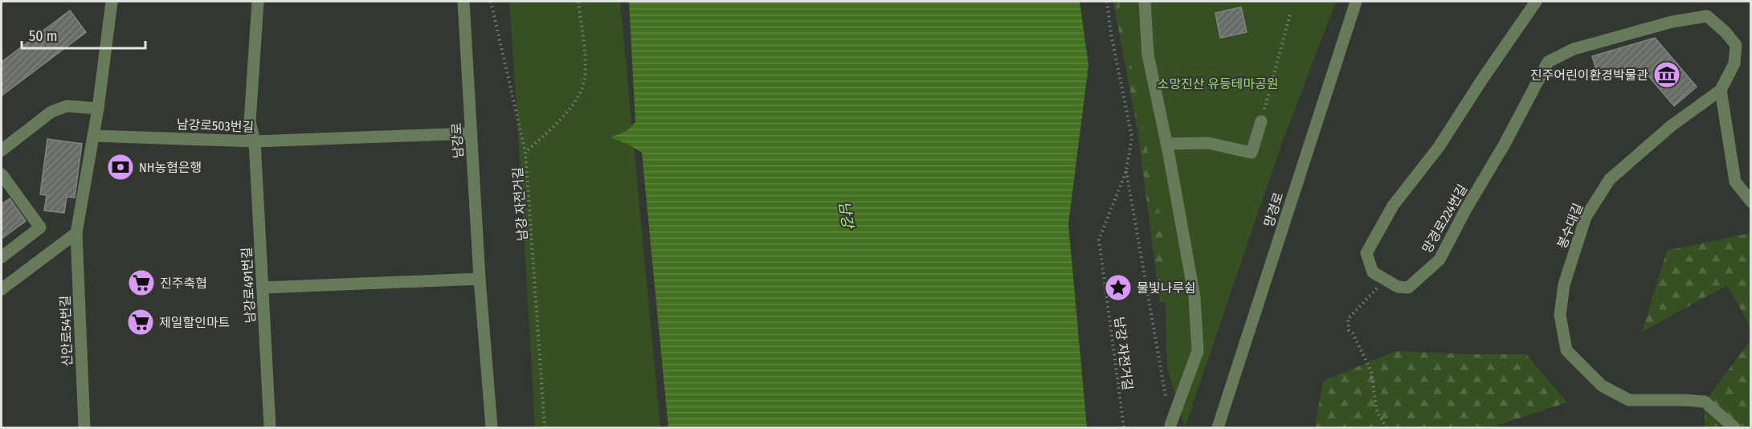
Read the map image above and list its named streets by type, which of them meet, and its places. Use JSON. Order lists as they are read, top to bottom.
{
  "streets": {
    "street": [
      "남강로503번길",
      "남강로",
      "망경로",
      "망경로224번길",
      "봉수대길",
      "남강로491번길",
      "신안로54번길"
    ],
    "path": ["남강 자전거길"]
  },
  "crossings": [
    ["남강로503번길", "남강로"],
    ["남강로503번길", "남강로491번길"],
    ["남강로503번길", "신안로54번길"],
    ["망경로224번길", "봉수대길"]
  ],
  "water": ["남강"],
  "parks": ["소망진산 유등테마공원"],
  "places": {
    "museum": ["진주어린이환경박물관"],
    "bank": ["NH농협은행"],
    "supermarket": ["진주축협", "제일할인마트"],
    "place": ["물빛나루쉼"]
  },
  "scale_bar": "50 m"
}
